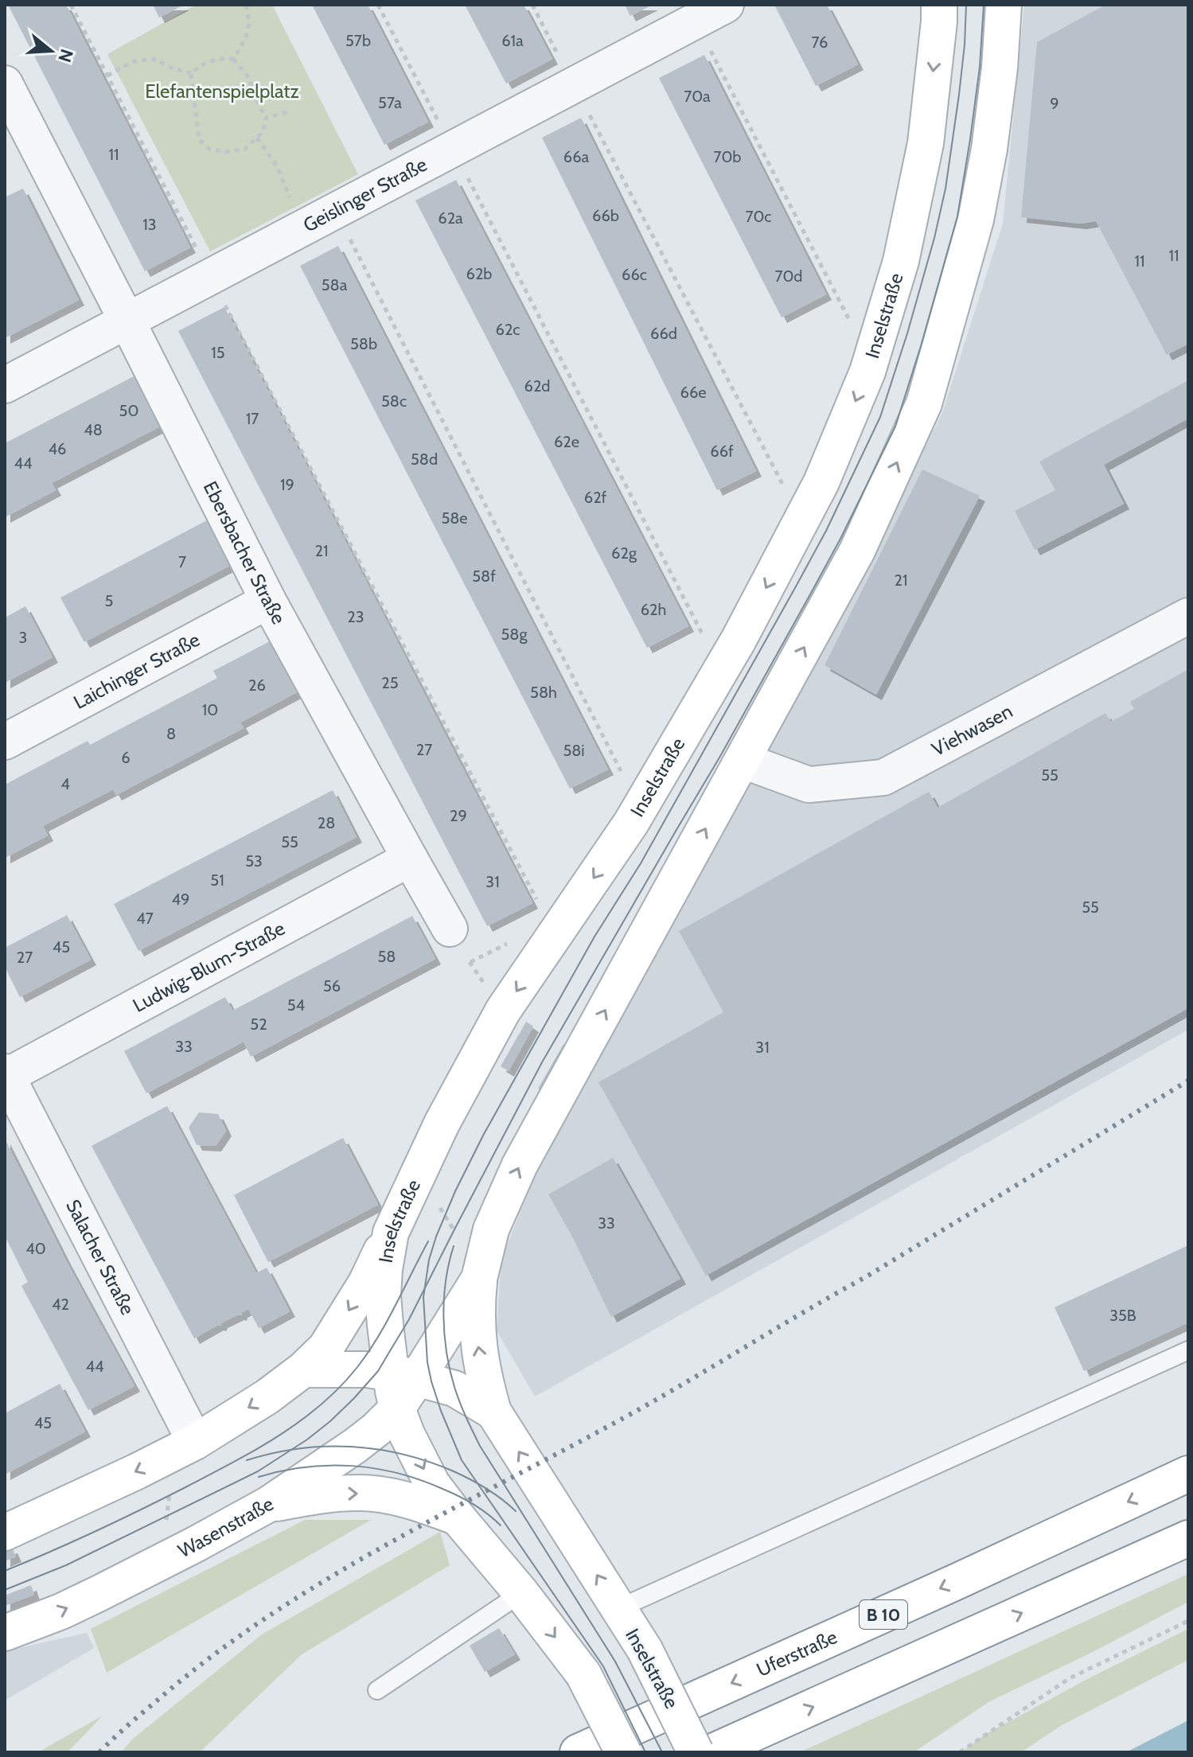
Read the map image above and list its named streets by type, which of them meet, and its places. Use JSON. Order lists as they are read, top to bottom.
{
  "streets": {
    "main road": [
      "Inselstraße",
      "Wasenstraße",
      "B 10",
      "Uferstraße"
    ],
    "street": [
      "Geislinger Straße",
      "Ebersbacher Straße",
      "Laichinger Straße",
      "Viehwasen",
      "Ludwig-Blum-Straße",
      "Salacher Straße"
    ]
  },
  "crossings": [
    ["Geislinger Straße", "Ebersbacher Straße"],
    ["Inselstraße", "Wasenstraße"],
    ["Ebersbacher Straße", "Laichinger Straße"],
    ["Ebersbacher Straße", "Ludwig-Blum-Straße"],
    ["Viehwasen", "Wasenstraße"],
    ["Ludwig-Blum-Straße", "Salacher Straße"]
  ],
  "parks": ["Elefantenspielplatz"],
  "house_numbers": [
    "57b",
    "61a",
    "76",
    "70a",
    "57a",
    "9",
    "11",
    "66a",
    "70b",
    "66b",
    "70c",
    "62a",
    "13",
    "11",
    "11",
    "62b",
    "66c",
    "70d",
    "58a",
    "62c",
    "66d",
    "58b",
    "15",
    "62d",
    "66e",
    "58c",
    "50",
    "17",
    "48",
    "62e",
    "46",
    "66f",
    "58d",
    "44",
    "19",
    "62f",
    "58e",
    "21",
    "62g",
    "7",
    "58f",
    "21",
    "5",
    "62h",
    "23",
    "58g",
    "3",
    "25",
    "26",
    "58h",
    "10",
    "8",
    "27",
    "58i",
    "6",
    "55",
    "4",
    "29",
    "28",
    "55",
    "53",
    "51",
    "31",
    "49",
    "55",
    "47",
    "45",
    "58",
    "27",
    "56",
    "54",
    "52",
    "33",
    "31",
    "33",
    "40",
    "42",
    "35B",
    "44",
    "45"
  ],
  "north": "right"
}
